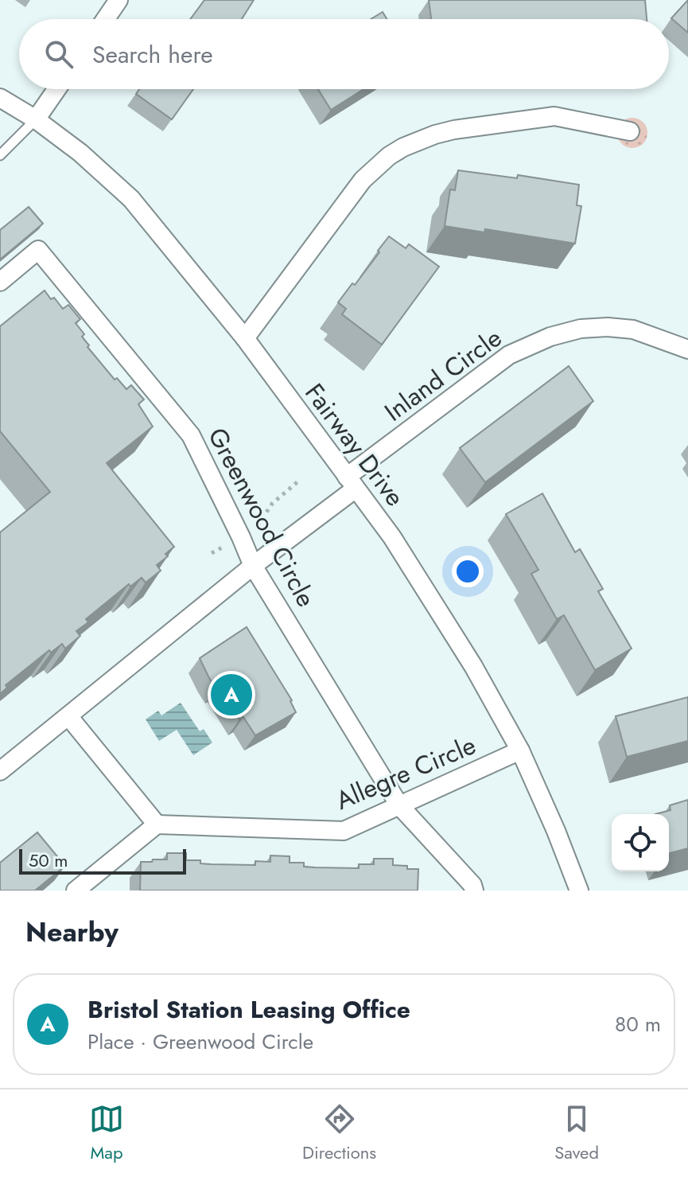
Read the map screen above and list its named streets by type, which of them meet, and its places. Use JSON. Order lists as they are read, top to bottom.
{
  "streets": {
    "street": [
      "Inland Circle",
      "Fairway Drive",
      "Greenwood Circle",
      "Allegre Circle"
    ]
  },
  "crossings": [
    ["Inland Circle", "Fairway Drive"],
    ["Fairway Drive", "Allegre Circle"],
    ["Greenwood Circle", "Allegre Circle"]
  ],
  "scale_bar": "50 m",
  "page": {
    "search": "Search here",
    "pins": "A",
    "scale": "50 m",
    "heading": "Nearby",
    "list": [
      {
        "mark": "A",
        "name": "Bristol Station Leasing Office",
        "note": "Place · Greenwood Circle",
        "value": "80 m"
      }
    ],
    "nav": ["Map", "Directions", "Saved"]
  }
}
